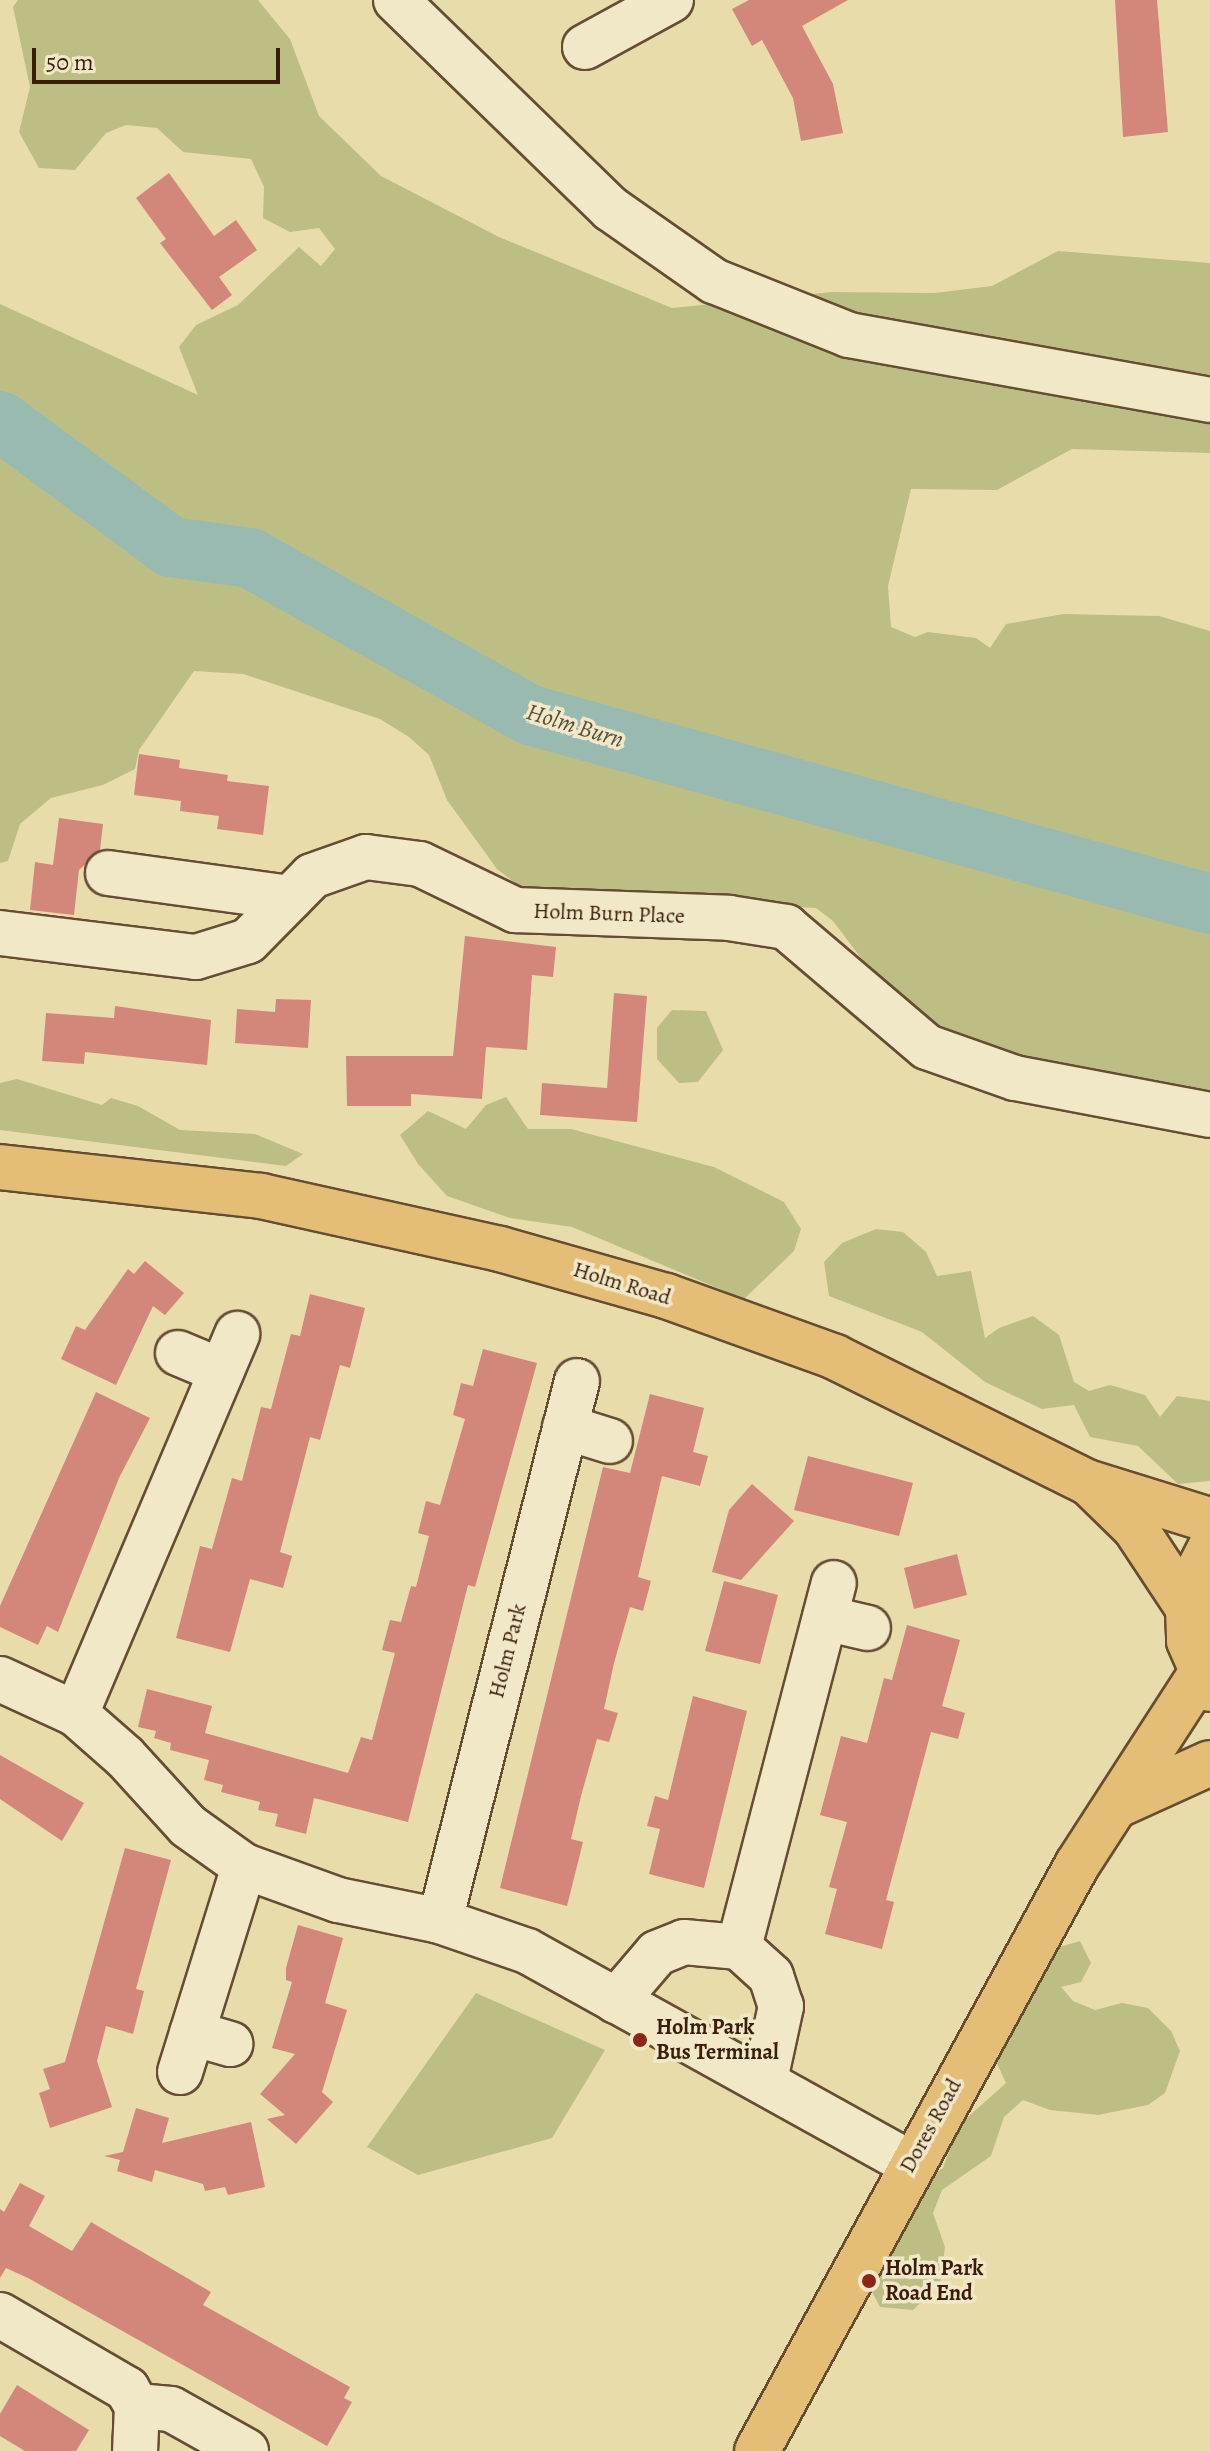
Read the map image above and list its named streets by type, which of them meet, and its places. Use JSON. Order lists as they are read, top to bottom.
{
  "streets": {
    "main road": ["Holm Road", "Dores Road"],
    "street": ["Holm Burn Place", "Holm Park"]
  },
  "water": ["Holm Burn"],
  "places": ["Holm Park Bus Terminal", "Holm Park Road End"],
  "scale_bar": "50 m"
}
